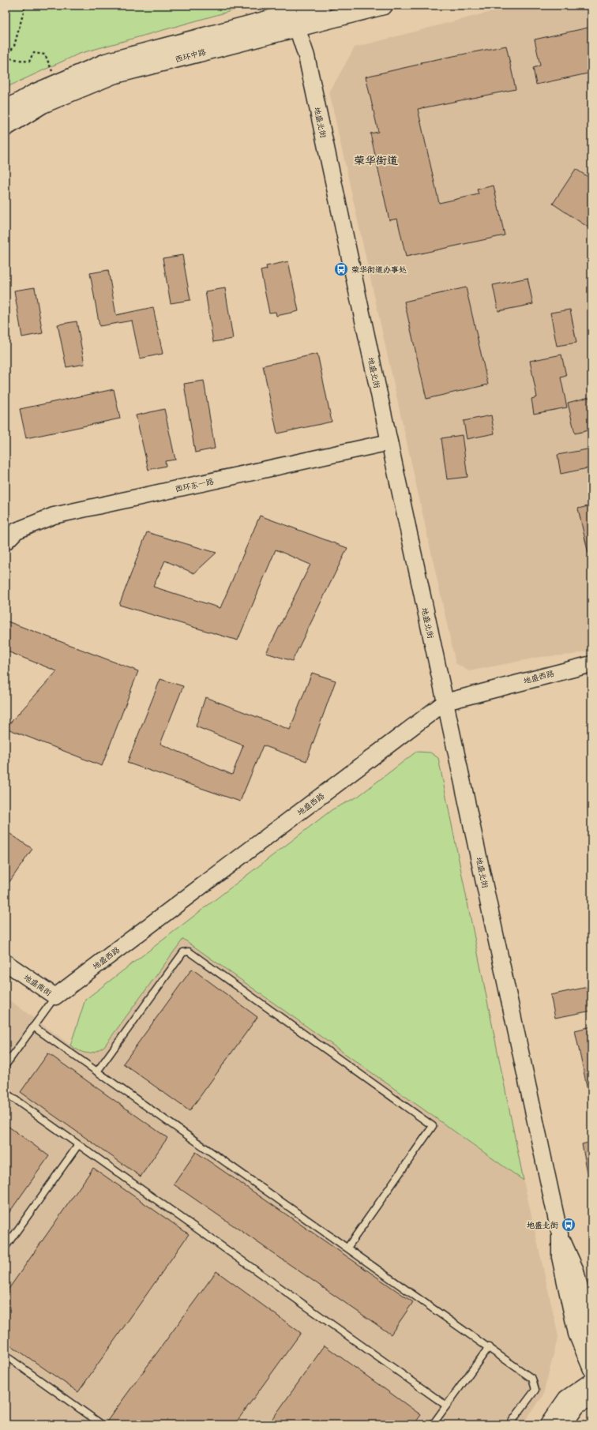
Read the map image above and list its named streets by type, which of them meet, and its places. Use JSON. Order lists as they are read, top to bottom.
{
  "streets": {
    "main road": ["西环中路"],
    "street": [
      "地盛北街",
      "西环东一路",
      "地盛西路",
      "地盛南街"
    ]
  },
  "crossings": [
    ["西环中路", "地盛北街"],
    ["地盛北街", "西环东一路"],
    ["地盛北街", "地盛西路"],
    ["地盛西路", "地盛南街"]
  ],
  "districts": ["荣华街道"],
  "places": {
    "bus stop": ["荣华街道办事处", "地盛北街"]
  }
}
